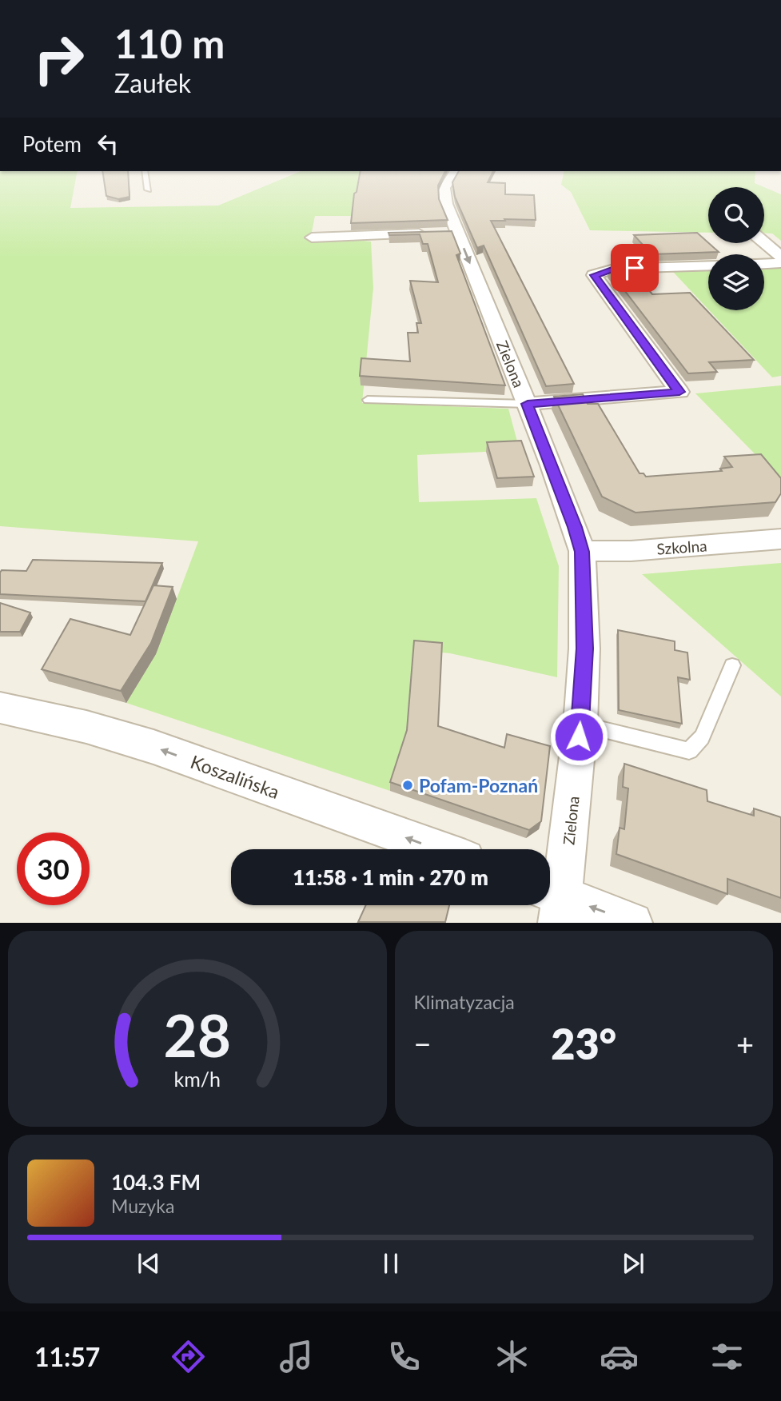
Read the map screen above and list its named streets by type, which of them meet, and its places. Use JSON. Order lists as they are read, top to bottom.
{
  "streets": {
    "street": ["Zielona", "Szkolna", "Koszalińska"]
  },
  "crossings": [
    ["Zielona", "Szkolna"]
  ],
  "one_way": ["Koszalińska"],
  "places": ["Pofam-Poznań"],
  "page": {
    "turn": ["110 m", "Zaułek"],
    "then": "Potem",
    "limit": "30",
    "trip": "11:58 · 1 min · 270 m",
    "tile": "Klimatyzacja",
    "heat": ["−", "23°", "+"],
    "song": ["104.3 FM", "Muzyka"],
    "tabs": "11:57",
    "gauge": ["28", "km/h"]
  }
}
